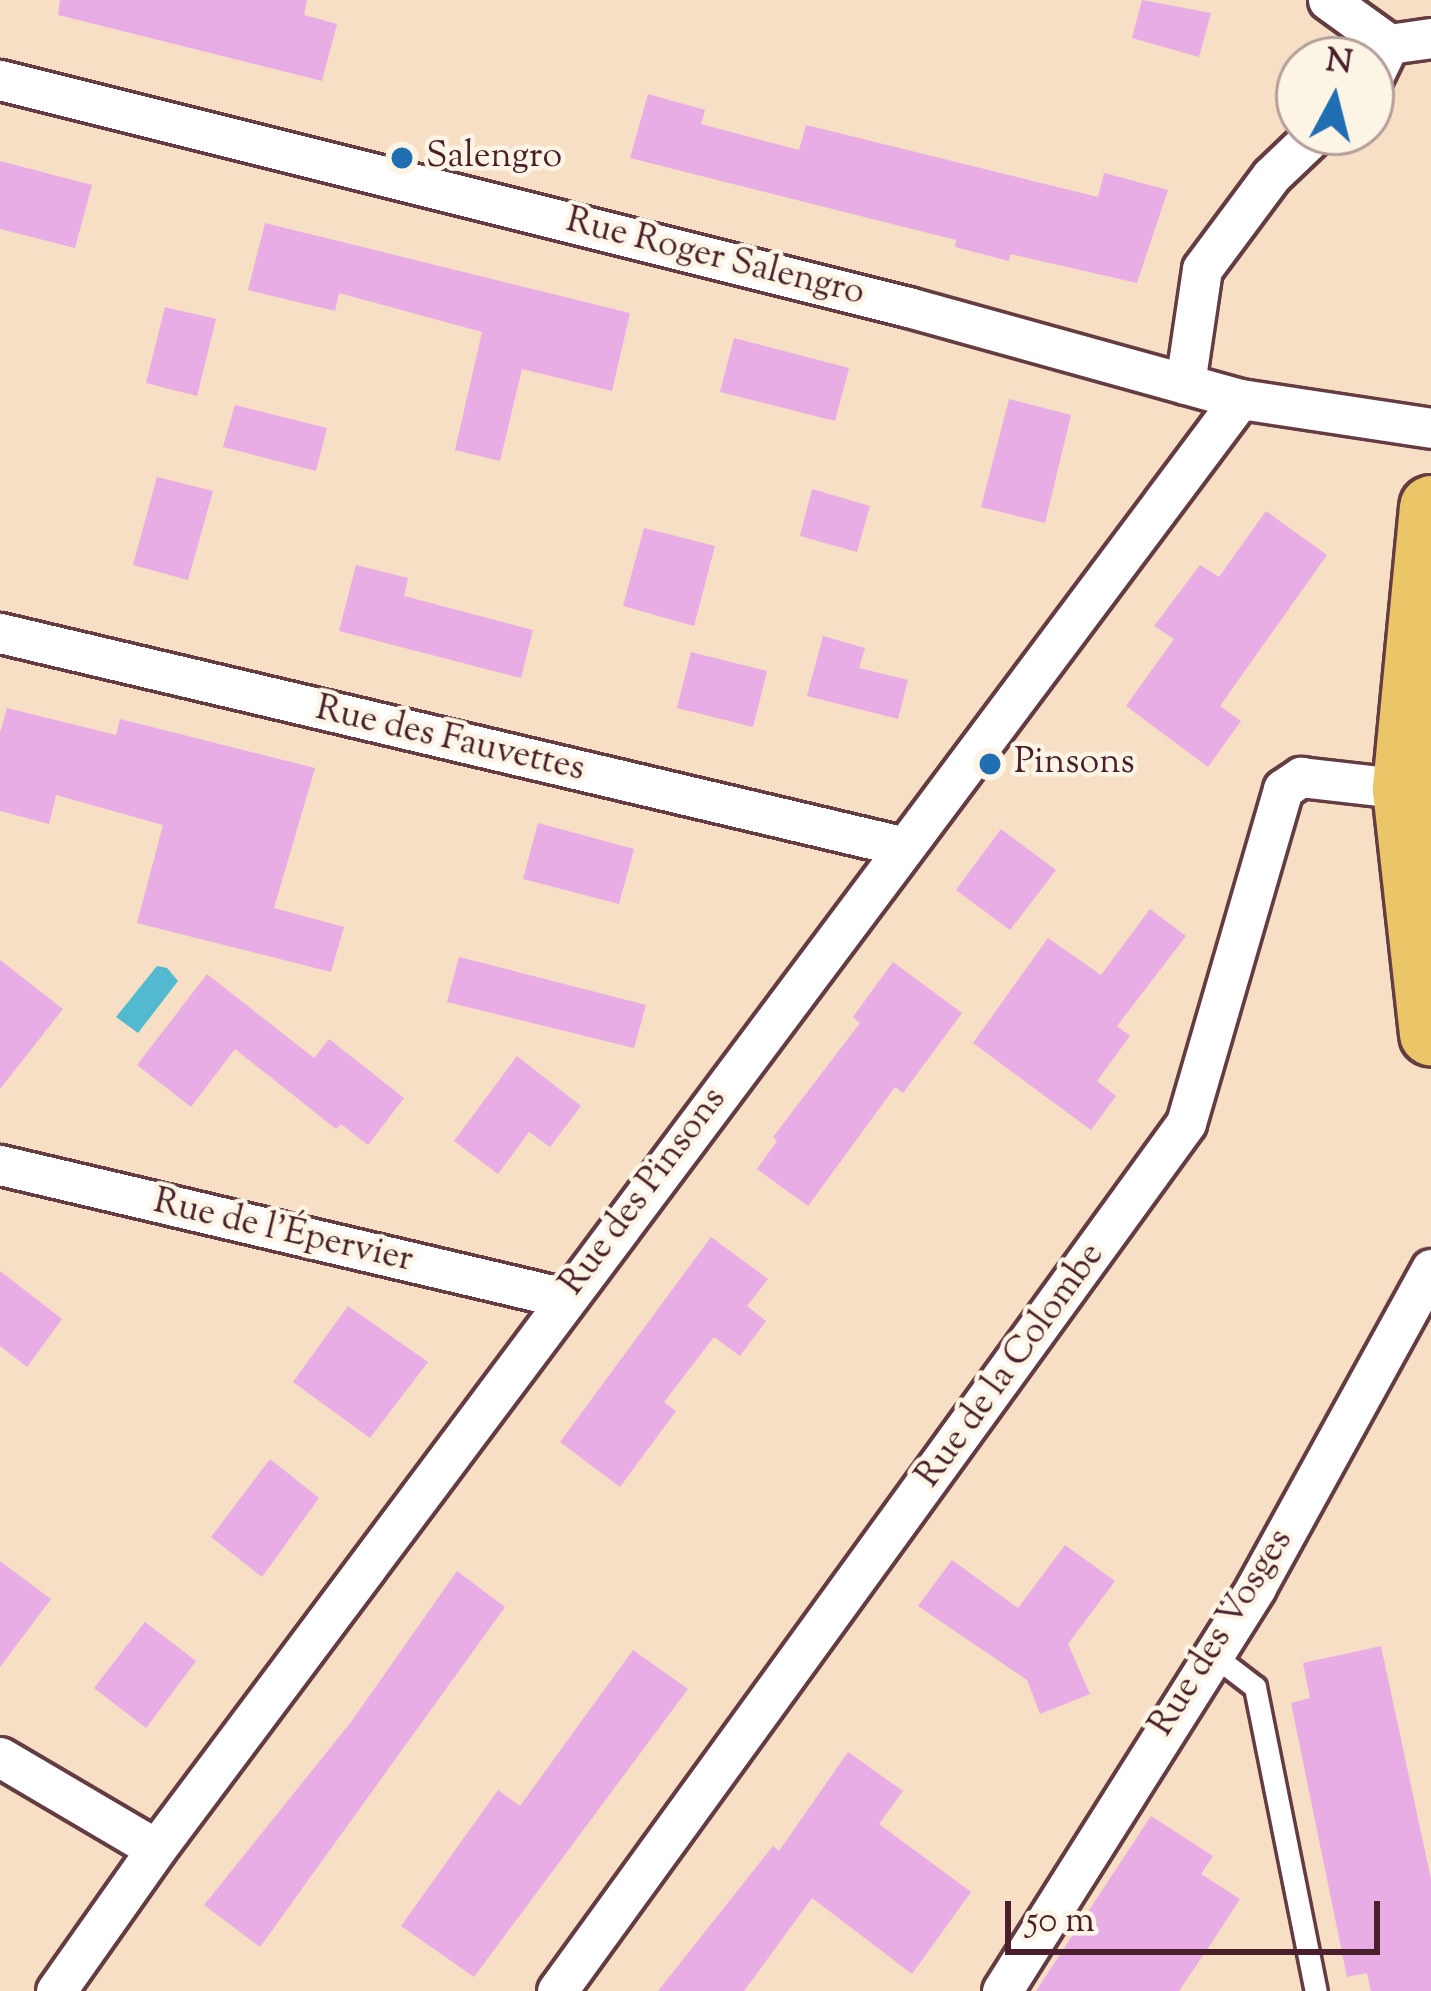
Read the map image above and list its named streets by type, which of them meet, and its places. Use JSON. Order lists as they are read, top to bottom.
{
  "streets": {
    "street": [
      "Rue Roger Salengro",
      "Rue des Fauvettes",
      "Rue des Pinsons",
      "Rue de l'Épervier",
      "Rue de la Colombe",
      "Rue des Vosges"
    ]
  },
  "crossings": [
    ["Rue Roger Salengro", "Rue des Pinsons"],
    ["Rue des Fauvettes", "Rue des Pinsons"],
    ["Rue des Pinsons", "Rue de l'Épervier"]
  ],
  "places": ["Salengro", "Pinsons"],
  "scale_bar": "50 m",
  "north": "top"
}
